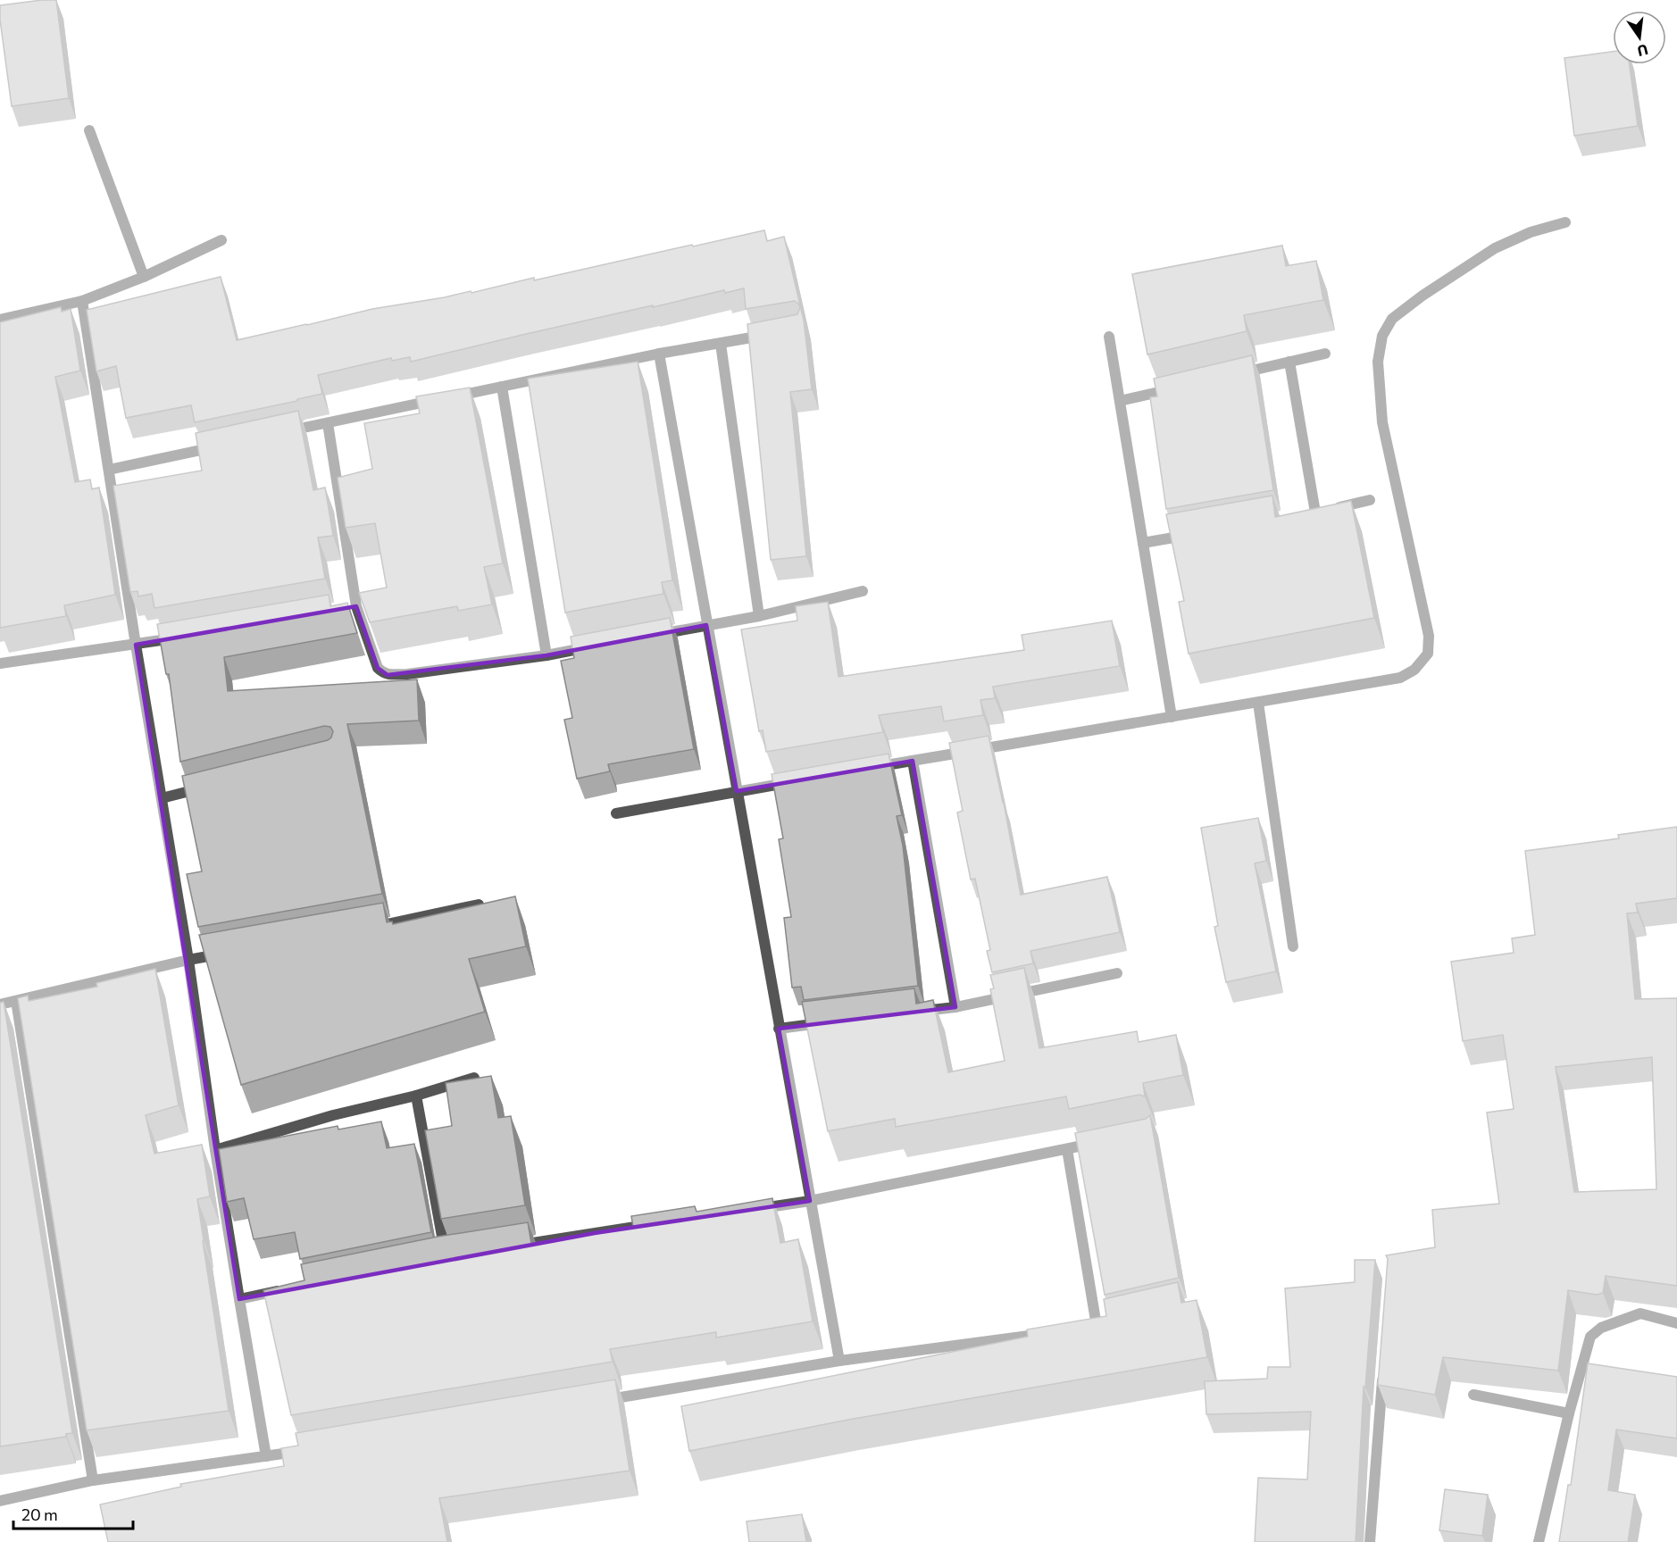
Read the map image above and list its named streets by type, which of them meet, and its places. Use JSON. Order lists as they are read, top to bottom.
{
  "scale_bar": "20 m",
  "north": "bottom"
}
